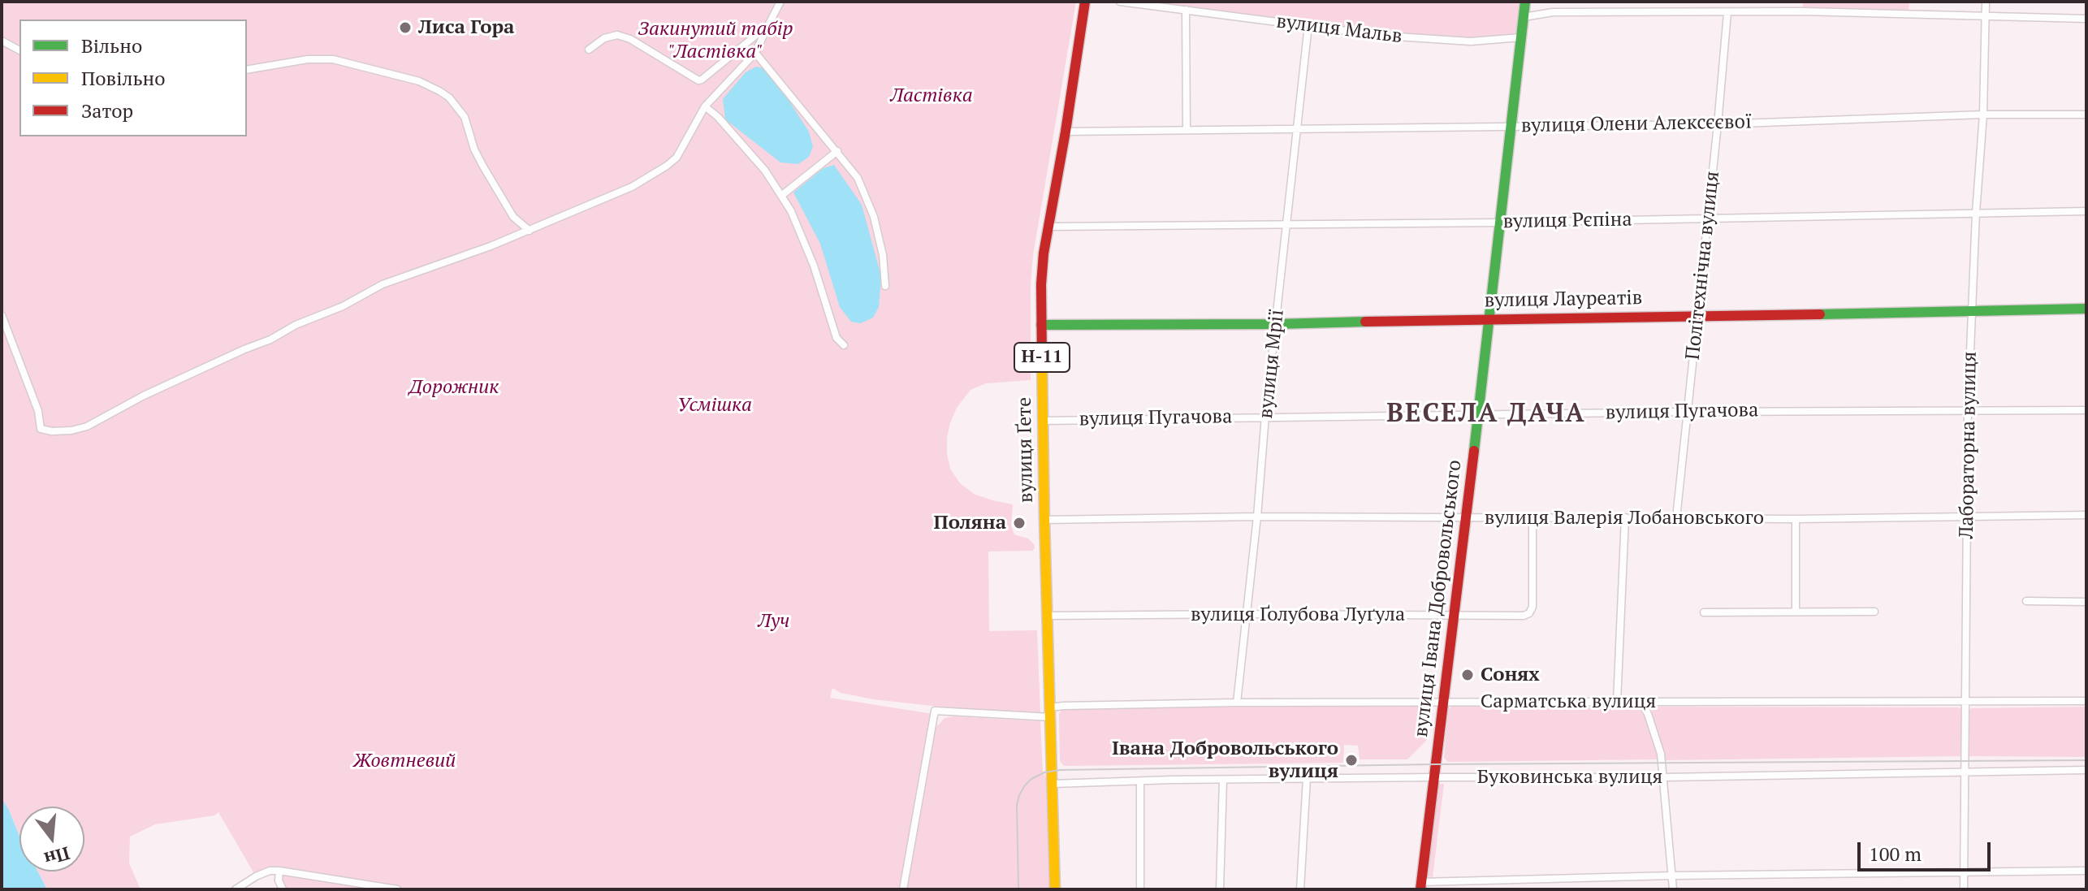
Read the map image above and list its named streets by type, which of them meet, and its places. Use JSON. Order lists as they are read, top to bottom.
{
  "streets": {
    "street": [
      "вулиця Мальв",
      "вулиця Олени Алексєєвої",
      "вулиця Рєпіна",
      "Політехнічна вулиця",
      "вулиця Лауреатів",
      "Н-11",
      "вулиця Мрії",
      "вулиця Пугачова",
      "Лабораторна вулиця",
      "вулиця Ґете",
      "вулиця Валерія Лобановського",
      "вулиця Івана Добровольського",
      "вулиця Ґолубова Луґула",
      "Сарматська вулиця",
      "Буковинська вулиця"
    ]
  },
  "crossings": [
    ["вулиця Мальв", "вулиця Мрії"],
    ["вулиця Мальв", "вулиця Івана Добровольського"],
    ["вулиця Олени Алексєєвої", "Політехнічна вулиця"],
    ["вулиця Олени Алексєєвої", "вулиця Мрії"],
    ["вулиця Олени Алексєєвої", "Лабораторна вулиця"],
    ["вулиця Олени Алексєєвої", "вулиця Ґете"],
    ["вулиця Олени Алексєєвої", "вулиця Івана Добровольського"],
    ["вулиця Рєпіна", "Політехнічна вулиця"],
    ["вулиця Рєпіна", "вулиця Мрії"],
    ["вулиця Рєпіна", "Лабораторна вулиця"],
    ["вулиця Рєпіна", "вулиця Ґете"],
    ["вулиця Рєпіна", "вулиця Івана Добровольського"],
    ["Політехнічна вулиця", "вулиця Лауреатів"],
    ["Політехнічна вулиця", "вулиця Пугачова"],
    ["Політехнічна вулиця", "вулиця Валерія Лобановського"],
    ["вулиця Лауреатів", "вулиця Мрії"],
    ["вулиця Лауреатів", "Лабораторна вулиця"],
    ["вулиця Лауреатів", "вулиця Ґете"],
    ["вулиця Лауреатів", "вулиця Івана Добровольського"],
    ["Н-11", "вулиця Ґете"],
    ["Н-11", "Буковинська вулиця"],
    ["вулиця Мрії", "вулиця Пугачова"],
    ["вулиця Мрії", "вулиця Валерія Лобановського"],
    ["вулиця Мрії", "вулиця Ґолубова Луґула"],
    ["вулиця Мрії", "Сарматська вулиця"],
    ["вулиця Пугачова", "Лабораторна вулиця"],
    ["вулиця Пугачова", "вулиця Ґете"],
    ["вулиця Пугачова", "вулиця Івана Добровольського"],
    ["Лабораторна вулиця", "вулиця Валерія Лобановського"],
    ["Лабораторна вулиця", "Сарматська вулиця"],
    ["Лабораторна вулиця", "Буковинська вулиця"],
    ["вулиця Ґете", "вулиця Валерія Лобановського"],
    ["вулиця Ґете", "вулиця Ґолубова Луґула"],
    ["вулиця Ґете", "Сарматська вулиця"],
    ["вулиця Ґете", "Буковинська вулиця"],
    ["вулиця Валерія Лобановського", "вулиця Івана Добровольського"],
    ["вулиця Валерія Лобановського", "вулиця Ґолубова Луґула"],
    ["вулиця Івана Добровольського", "вулиця Ґолубова Луґула"],
    ["вулиця Івана Добровольського", "Сарматська вулиця"],
    ["вулиця Івана Добровольського", "Буковинська вулиця"]
  ],
  "districts": ["ВЕСЕЛА ДАЧА"],
  "parks": [
    "Закинутий табір \"Ластівка\"",
    "Ластівка",
    "Дорожник",
    "Усмішка",
    "Луч",
    "Жовтневий"
  ],
  "places": [
    "Лиса Гора",
    "Поляна",
    "Сонях",
    "Івана Добровольського вулиця"
  ],
  "legend": ["Вільно", "Повільно", "Затор"],
  "scale_bar": "100 m",
  "north": "bottom"
}
